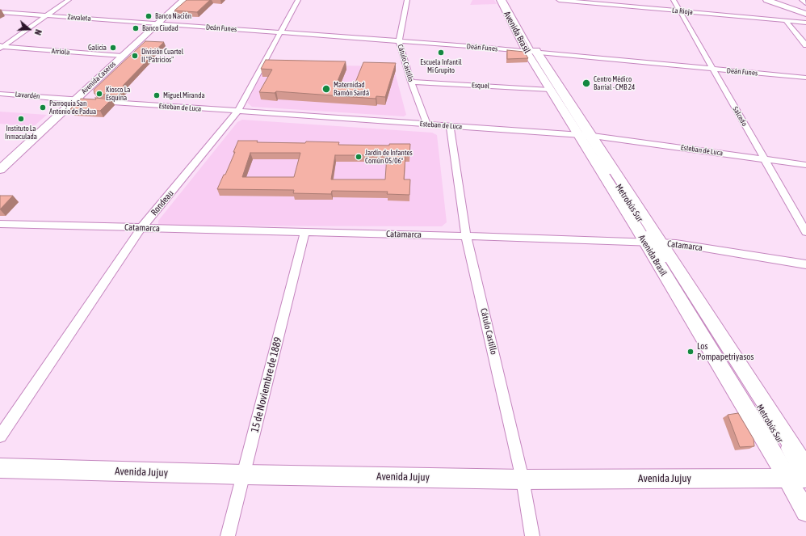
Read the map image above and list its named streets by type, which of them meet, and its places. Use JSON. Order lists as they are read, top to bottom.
{
  "streets": {
    "main road": ["Avenida Brasil", "Avenida Caseros", "Avenida Jujuy"],
    "street": [
      "La Rioja",
      "Zavaleta",
      "Deán Funes",
      "Arriola",
      "Cátulo Castillo",
      "Esquel",
      "Lavardén",
      "Esteban de Luca",
      "Salcedo",
      "Rondeau",
      "Catamarca",
      "15 de Noviembre de 1889"
    ],
    "lane": ["Metrobús Sur"]
  },
  "crossings": [
    ["La Rioja", "Salcedo"],
    ["Zavaleta", "Deán Funes"],
    ["Zavaleta", "Avenida Caseros"],
    ["Deán Funes", "Avenida Brasil"],
    ["Deán Funes", "Cátulo Castillo"],
    ["Deán Funes", "Avenida Caseros"],
    ["Deán Funes", "Salcedo"],
    ["Deán Funes", "Rondeau"],
    ["Avenida Brasil", "Esquel"],
    ["Avenida Brasil", "Esteban de Luca"],
    ["Avenida Brasil", "Metrobús Sur"],
    ["Avenida Brasil", "Catamarca"],
    ["Avenida Brasil", "Avenida Jujuy"],
    ["Arriola", "Avenida Caseros"],
    ["Cátulo Castillo", "Esquel"],
    ["Cátulo Castillo", "Esteban de Luca"],
    ["Cátulo Castillo", "Catamarca"],
    ["Cátulo Castillo", "Avenida Jujuy"],
    ["Avenida Caseros", "Lavardén"],
    ["Avenida Caseros", "Esteban de Luca"],
    ["Lavardén", "Esteban de Luca"],
    ["Esteban de Luca", "Salcedo"],
    ["Esteban de Luca", "Rondeau"],
    ["Esteban de Luca", "Metrobús Sur"],
    ["Rondeau", "Catamarca"],
    ["Metrobús Sur", "Catamarca"],
    ["Metrobús Sur", "Avenida Jujuy"],
    ["Catamarca", "15 de Noviembre de 1889"],
    ["15 de Noviembre de 1889", "Avenida Jujuy"]
  ],
  "places": [
    "Banco Nación",
    "Banco Ciudad",
    "Galicia",
    "Escuela Infantil Mi Grupito",
    "División Cuartel II \"Patricios\"",
    "Centro Médico Barrial - CMB 24",
    "Maternidad Ramón Sardá",
    "Kiosco La Esquina",
    "Miguel Miranda",
    "Parroquia San Antonio de Padua",
    "Instituto La Inmaculada",
    "Jardín de Infantes Común 05/06°",
    "Los Pompapetriyasos"
  ],
  "north": "right"
}
